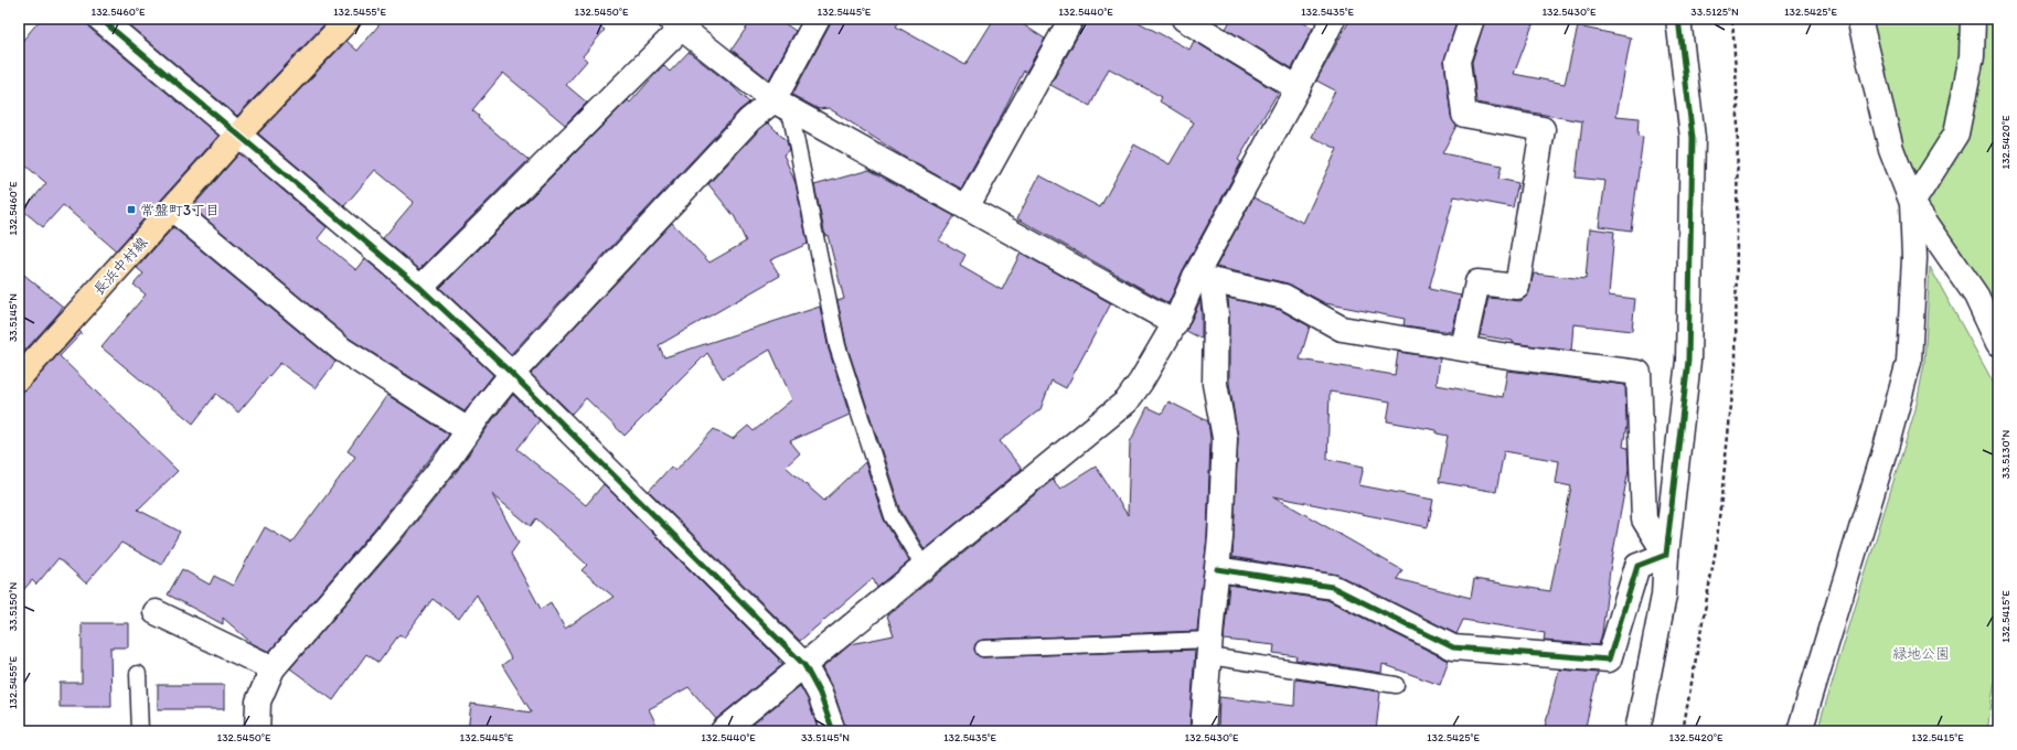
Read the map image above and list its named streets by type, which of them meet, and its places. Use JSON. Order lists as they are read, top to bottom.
{
  "streets": {
    "main road": ["長浜中村線"]
  },
  "parks": ["緑地公園"],
  "places": {
    "transit": ["常盤町3丁目"]
  },
  "coordinates": [
    "132.5460°E",
    "132.5455°E",
    "132.5450°E",
    "132.5445°E",
    "132.5440°E",
    "132.5435°E",
    "132.5430°E",
    "33.5125°N",
    "132.5425°E",
    "132.5420°E",
    "33.5145°N",
    "33.5130°N",
    "33.5150°N",
    "132.5415°E"
  ]
}
